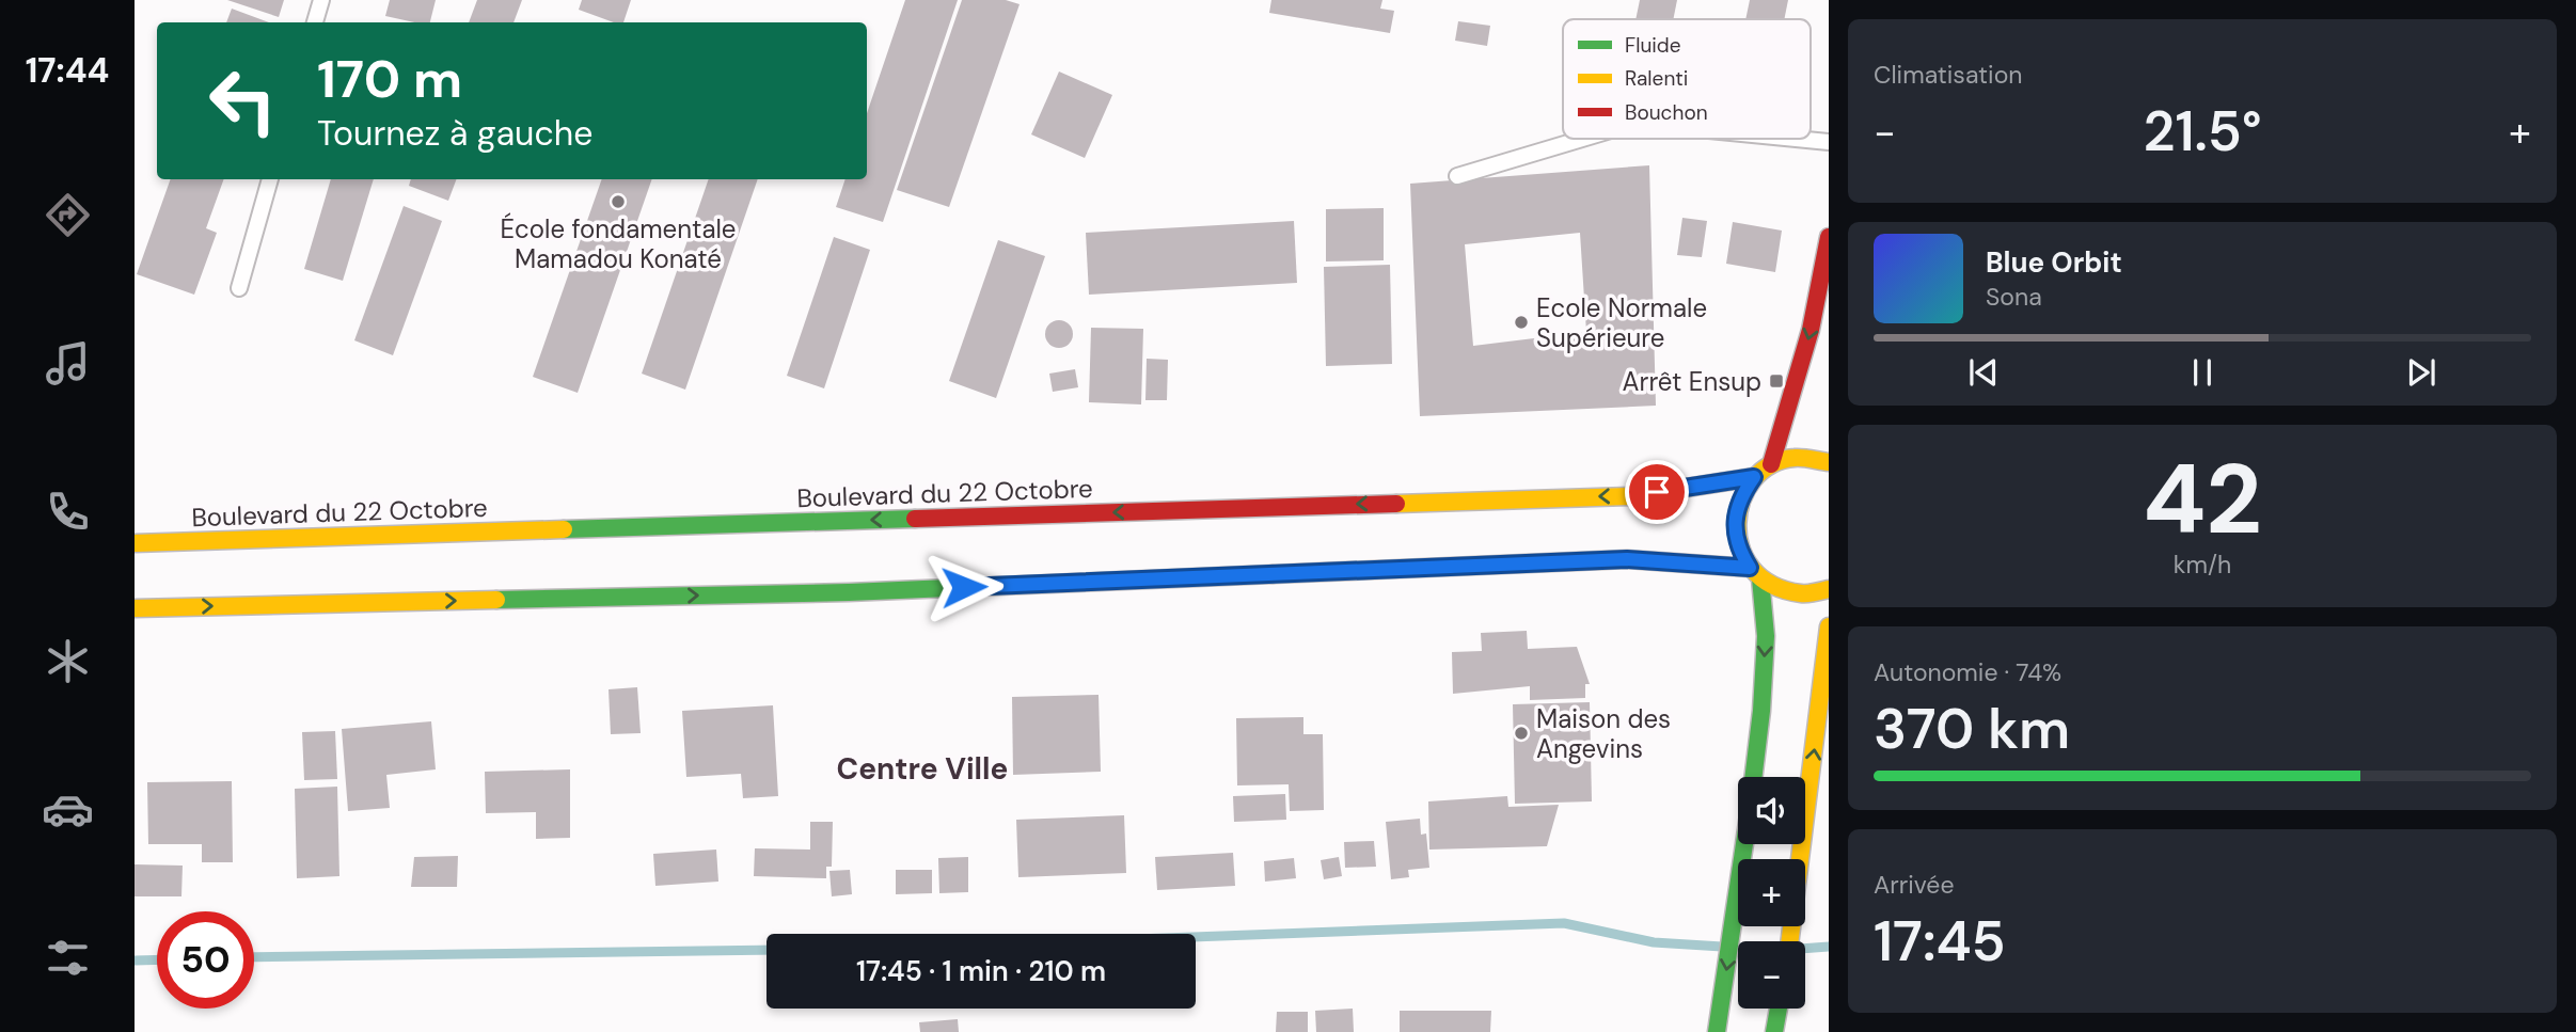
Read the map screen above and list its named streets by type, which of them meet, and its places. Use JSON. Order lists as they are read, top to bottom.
{
  "streets": {
    "main road": ["Boulevard du 22 Octobre"]
  },
  "districts": ["Centre Ville"],
  "places": {
    "other": ["École fondamentale Mamadou Konaté", "Ecole Normale Supérieure", "Maison des Angevins"],
    "transit": ["Arrêt Ensup"]
  },
  "legend": ["Fluide", "Ralenti", "Bouchon"],
  "page": {
    "tabs": "17:44",
    "tile": [
      "Climatisation",
      ["42", "km/h"],
      ["Autonomie · 74%", "370 km"],
      ["Arrivée", "17:45"]
    ],
    "turn": ["170 m", "Tournez à gauche"],
    "heat": ["−", "21.5°", "+"],
    "song": ["Blue Orbit", "Sona"],
    "map_buttons": ["+", "−"],
    "limit": "50",
    "trip": "17:45 · 1 min · 210 m"
  }
}
